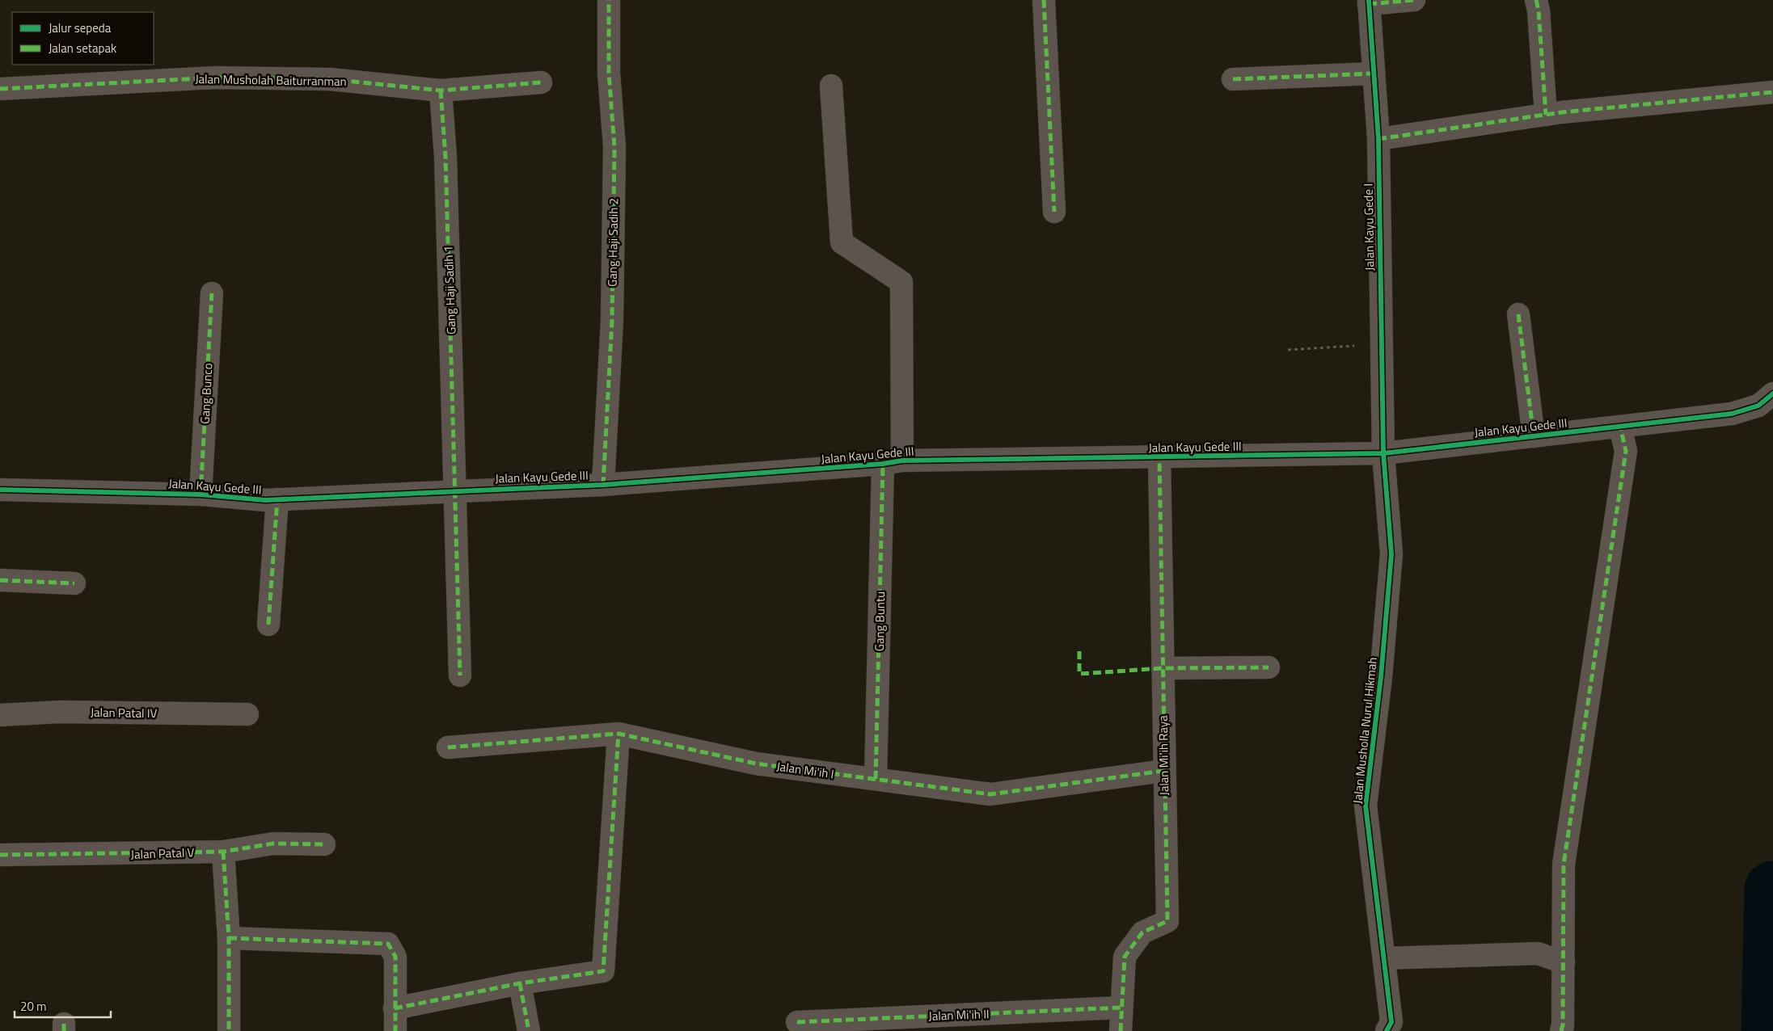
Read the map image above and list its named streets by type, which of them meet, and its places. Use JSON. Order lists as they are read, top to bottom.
{
  "streets": {
    "street": [
      "Jalan Musholah Baiturranman",
      "Jalan Kayu Gede I",
      "Gang Haji Sadih 2",
      "Gang Haji Sadih 1",
      "Gang Bunco",
      "Jalan Kayu Gede III",
      "Gang Buntu",
      "Jalan Patal IV",
      "Jalan Musholla Nurul Hikmah",
      "Jalan Mi'ih Raya",
      "Jalan Mi'ih I",
      "Jalan Patal V",
      "Jalan Mi'ih II"
    ]
  },
  "crossings": [
    ["Jalan Musholah Baiturranman", "Gang Haji Sadih 1"],
    ["Jalan Kayu Gede I", "Jalan Kayu Gede III"],
    ["Jalan Kayu Gede I", "Jalan Musholla Nurul Hikmah"],
    ["Gang Haji Sadih 2", "Jalan Kayu Gede III"],
    ["Gang Haji Sadih 1", "Jalan Kayu Gede III"],
    ["Gang Bunco", "Jalan Kayu Gede III"],
    ["Jalan Kayu Gede III", "Gang Buntu"],
    ["Jalan Kayu Gede III", "Jalan Musholla Nurul Hikmah"],
    ["Jalan Kayu Gede III", "Jalan Mi'ih Raya"],
    ["Gang Buntu", "Jalan Mi'ih I"],
    ["Jalan Mi'ih Raya", "Jalan Mi'ih I"],
    ["Jalan Mi'ih Raya", "Jalan Mi'ih II"]
  ],
  "legend": ["Jalur sepeda", "Jalan setapak"],
  "scale_bar": "20 m"
}
